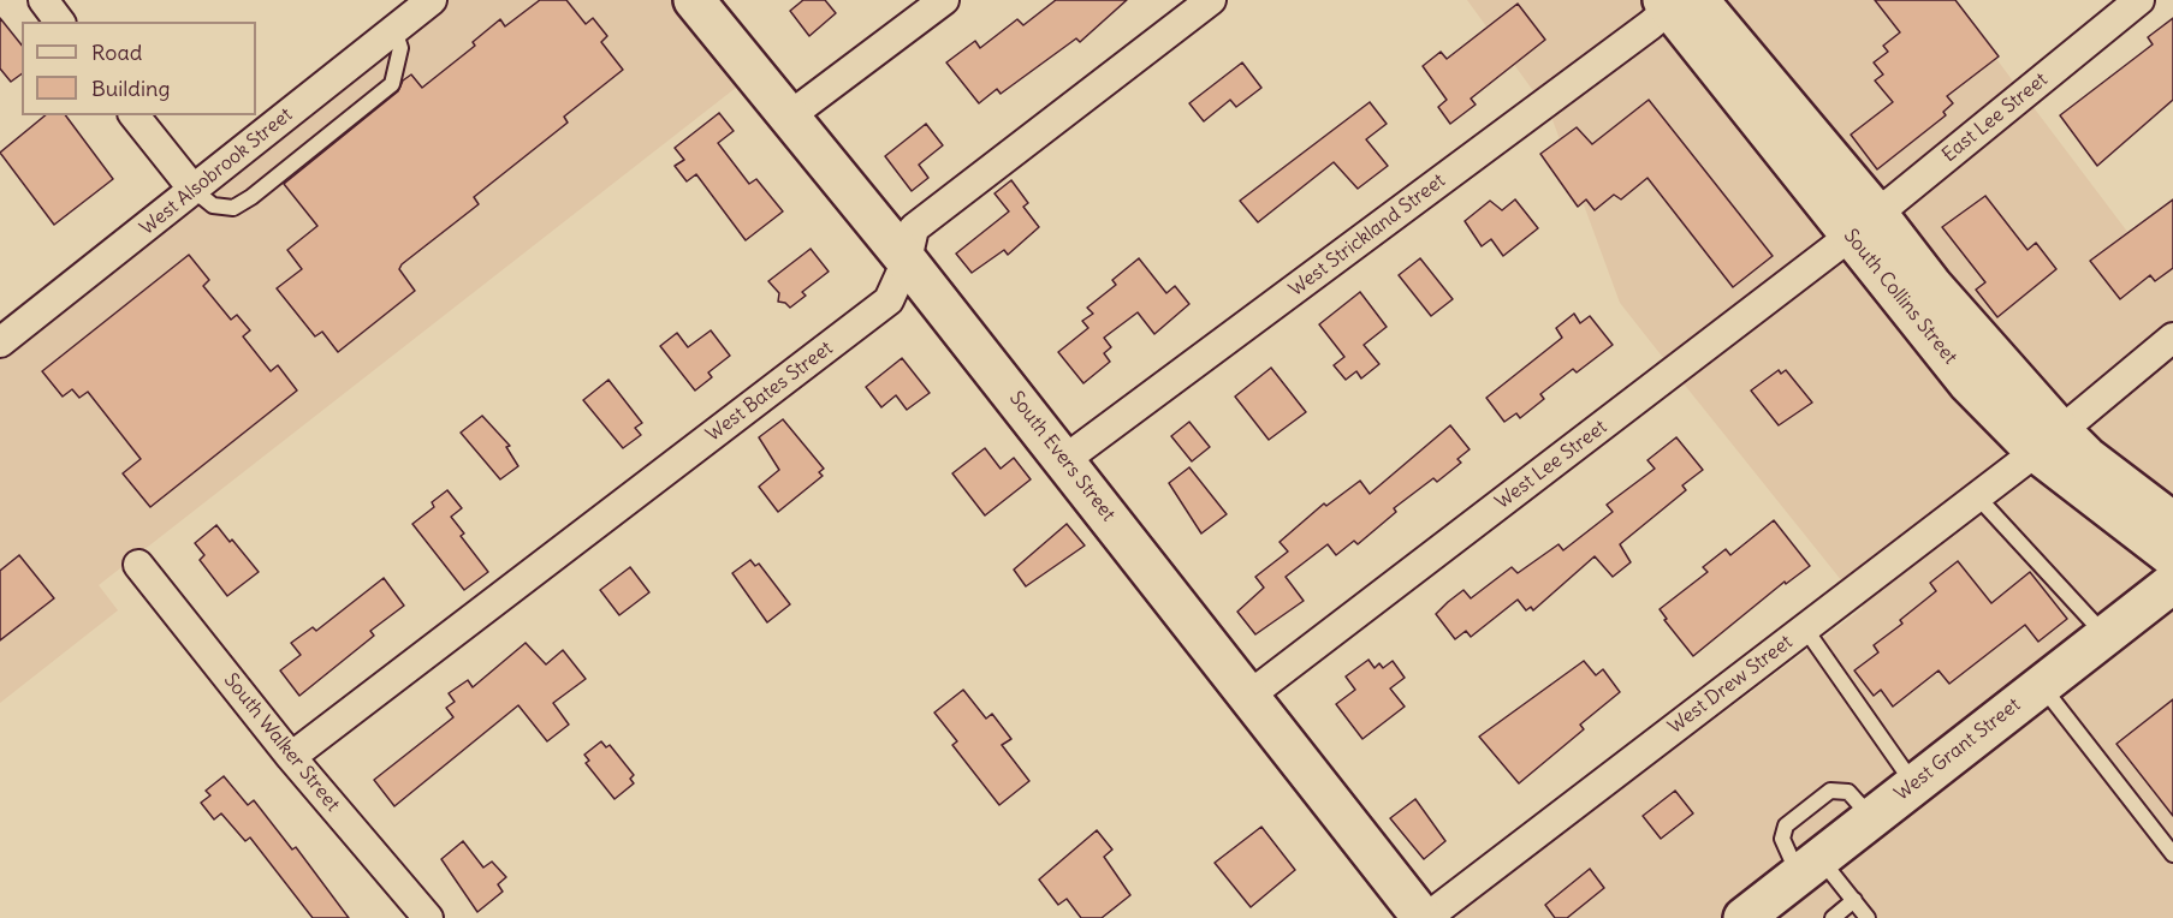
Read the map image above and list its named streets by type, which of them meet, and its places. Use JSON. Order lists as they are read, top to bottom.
{
  "streets": {
    "street": [
      "East Lee Street",
      "West Alsobrook Street",
      "West Strickland Street",
      "South Collins Street",
      "West Bates Street",
      "South Evers Street",
      "West Lee Street",
      "West Drew Street",
      "South Walker Street",
      "West Grant Street"
    ]
  },
  "crossings": [
    ["East Lee Street", "South Collins Street"],
    ["East Lee Street", "West Lee Street"],
    ["West Strickland Street", "South Collins Street"],
    ["West Strickland Street", "South Evers Street"],
    ["South Collins Street", "West Lee Street"],
    ["South Collins Street", "West Drew Street"],
    ["West Bates Street", "South Evers Street"],
    ["West Bates Street", "South Walker Street"],
    ["South Evers Street", "West Lee Street"],
    ["South Evers Street", "West Drew Street"]
  ],
  "legend": ["Road", "Building"]
}
